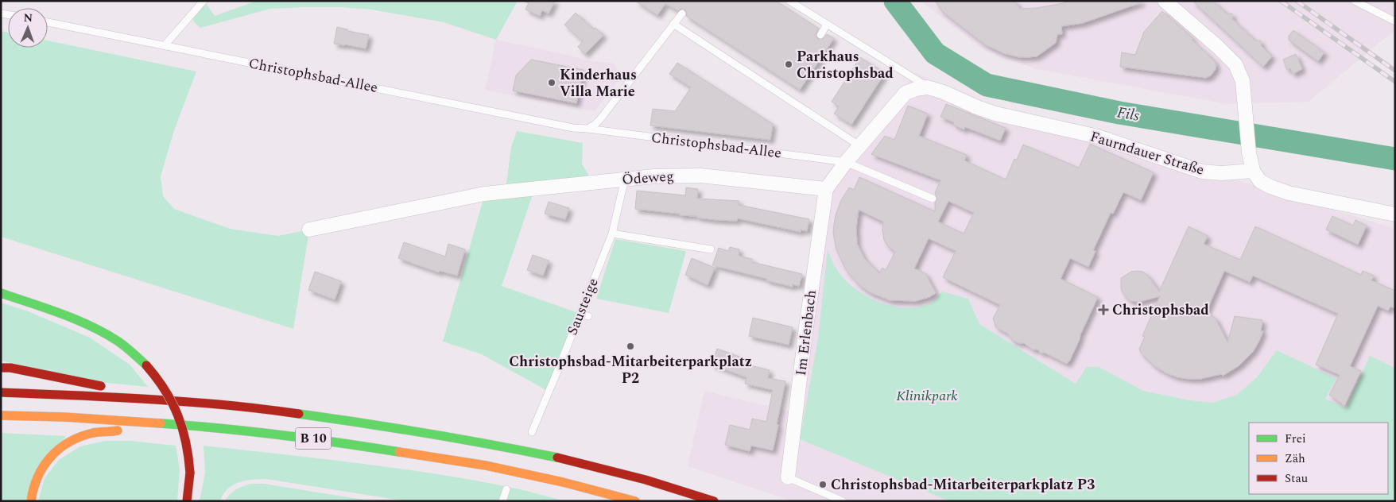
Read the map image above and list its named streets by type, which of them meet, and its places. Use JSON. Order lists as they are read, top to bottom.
{
  "streets": {
    "highway": ["B 10"],
    "street": ["Faurndauer Straße", "Ödeweg", "Im Erlenbach"],
    "lane": ["Christophsbad-Allee", "Sausteige"]
  },
  "crossings": [
    ["Ödeweg", "Sausteige"],
    ["Ödeweg", "Im Erlenbach"]
  ],
  "water": ["Fils"],
  "parks": ["Klinikpark"],
  "places": {
    "other": [
      "Parkhaus Christophsbad",
      "Kinderhaus Villa Marie",
      "Christophsbad-Mitarbeiterparkplatz P2",
      "Christophsbad-Mitarbeiterparkplatz P3"
    ],
    "health": ["Christophsbad"]
  },
  "legend": ["Frei", "Zäh", "Stau"],
  "north": "top"
}
